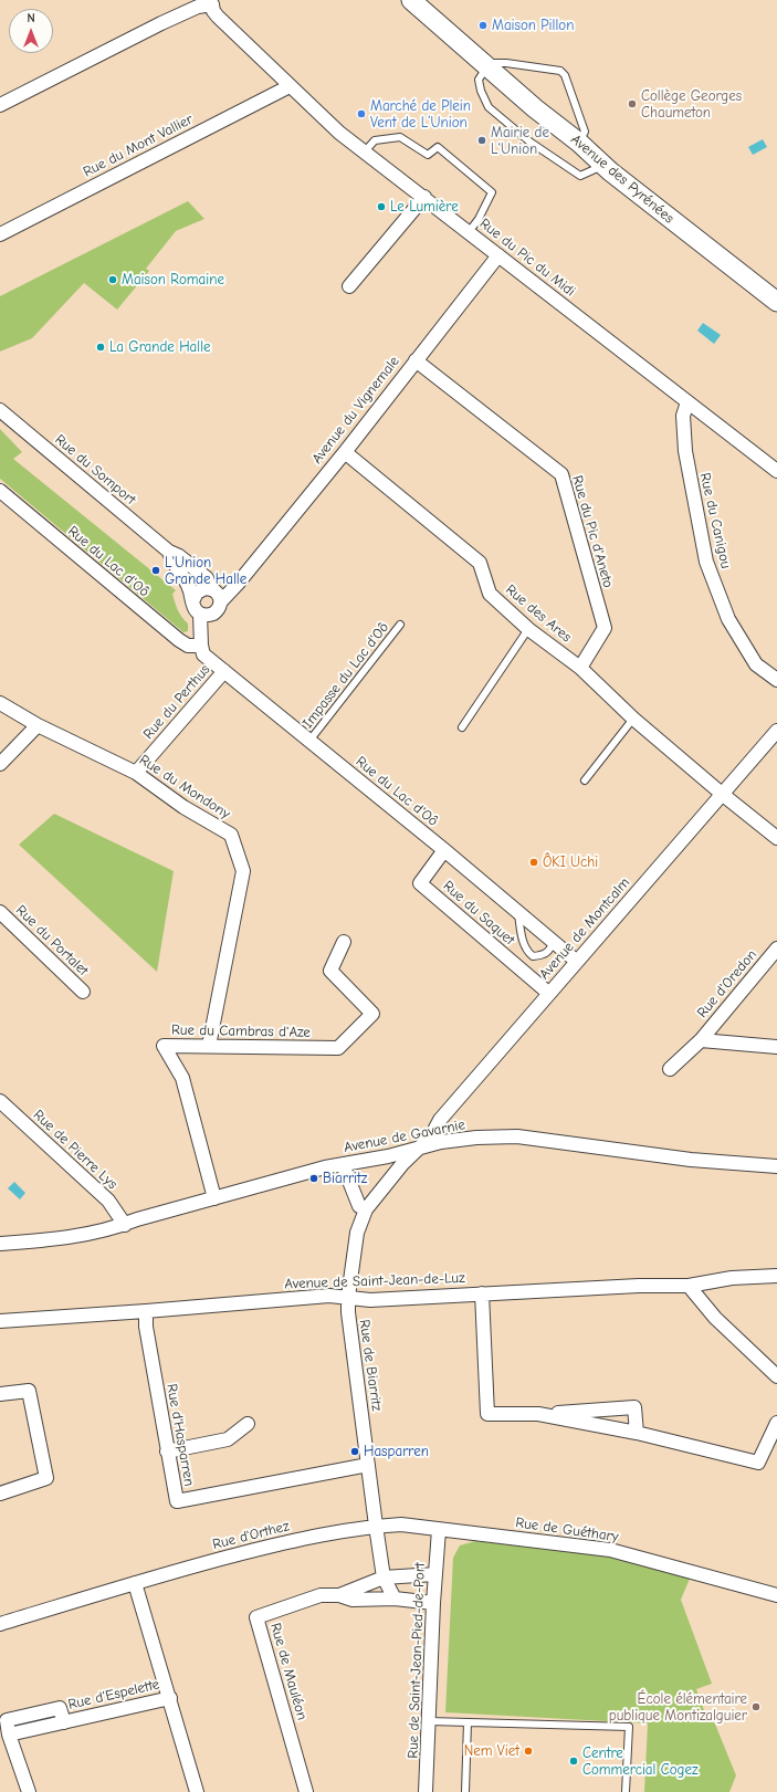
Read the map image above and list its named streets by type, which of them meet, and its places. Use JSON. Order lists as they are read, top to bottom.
{
  "streets": {
    "main road": ["Avenue des Pyrénées"],
    "street": [
      "Rue du Mont Vallier",
      "Rue du Pic du Midi",
      "Avenue du Vignemale",
      "Rue du Somport",
      "Rue du Canigou",
      "Rue du Pic d'Aneto",
      "Rue du Lac d'Oô",
      "Rue des Ares",
      "Rue du Perthus",
      "Rue du Mondony",
      "Rue du Saquet",
      "Avenue de Montcalm",
      "Rue du Portalet",
      "Rue d'Oredon",
      "Rue du Cambras d'Aze",
      "Avenue de Gavarnie",
      "Rue de Pierre Lys",
      "Avenue de Saint-Jean-de-Luz",
      "Rue de Biarritz",
      "Rue d'Hasparren",
      "Rue de Guéthary",
      "Rue d'Orthez",
      "Rue de Saint-Jean-Pied-de-Port",
      "Rue de Mauléon",
      "Rue d'Espelette"
    ],
    "lane": ["Impasse du Lac d'Oô"]
  },
  "crossings": [
    ["Rue du Mont Vallier", "Rue du Pic du Midi"],
    ["Rue du Pic du Midi", "Avenue du Vignemale"],
    ["Rue du Pic du Midi", "Rue du Canigou"],
    ["Avenue du Vignemale", "Rue du Somport"],
    ["Avenue du Vignemale", "Rue du Pic d'Aneto"],
    ["Avenue du Vignemale", "Rue des Ares"],
    ["Rue du Pic d'Aneto", "Rue des Ares"],
    ["Rue du Lac d'Oô", "Impasse du Lac d'Oô"],
    ["Rue du Lac d'Oô", "Rue du Perthus"],
    ["Rue du Lac d'Oô", "Rue du Saquet"],
    ["Rue du Lac d'Oô", "Avenue de Montcalm"],
    ["Rue des Ares", "Avenue de Montcalm"],
    ["Rue du Perthus", "Rue du Mondony"],
    ["Rue du Mondony", "Rue du Cambras d'Aze"],
    ["Rue du Saquet", "Avenue de Montcalm"],
    ["Avenue de Montcalm", "Avenue de Gavarnie"],
    ["Avenue de Montcalm", "Rue de Biarritz"],
    ["Rue du Cambras d'Aze", "Avenue de Gavarnie"],
    ["Avenue de Gavarnie", "Rue de Pierre Lys"],
    ["Avenue de Gavarnie", "Rue de Biarritz"],
    ["Avenue de Saint-Jean-de-Luz", "Rue de Biarritz"],
    ["Avenue de Saint-Jean-de-Luz", "Rue d'Hasparren"],
    ["Rue de Biarritz", "Rue d'Hasparren"],
    ["Rue de Biarritz", "Rue de Guéthary"],
    ["Rue de Biarritz", "Rue d'Orthez"],
    ["Rue de Guéthary", "Rue d'Orthez"],
    ["Rue de Guéthary", "Rue de Saint-Jean-Pied-de-Port"],
    ["Rue de Saint-Jean-Pied-de-Port", "Rue de Mauléon"]
  ],
  "places": [
    "Maison Pillon",
    "Collège Georges Chaumeton",
    "Marché de Plein Vent de L’Union",
    "Mairie de L'Union",
    "Le Lumière",
    "Maison Romaine",
    "La Grande Halle",
    "L'Union Grande Halle",
    "ÔKI Uchi",
    "Biarritz",
    "Hasparren",
    "École élémentaire publique Montizalguier",
    "Nem Viet",
    "Centre Commercial Cogez"
  ],
  "north": "top"
}
